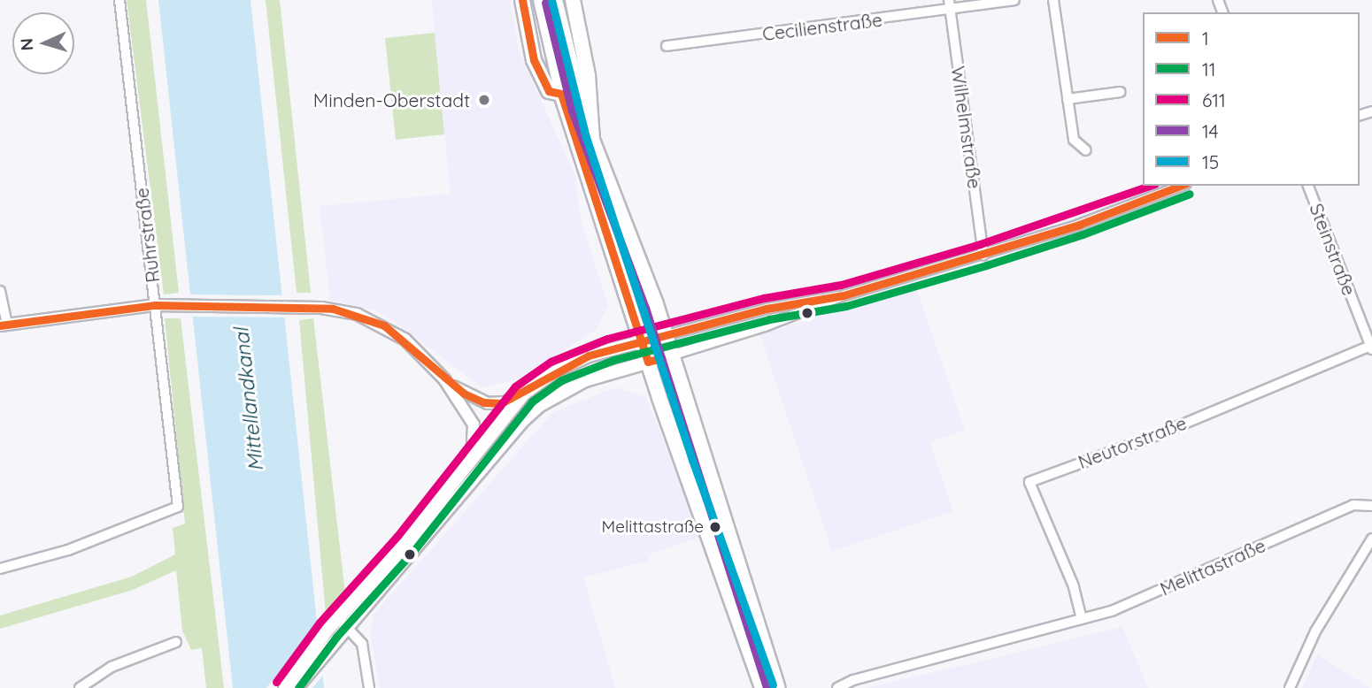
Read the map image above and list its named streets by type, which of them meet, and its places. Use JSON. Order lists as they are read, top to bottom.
{
  "streets": {
    "street": [
      "Cecilienstraße",
      "Wilhelmstraße",
      "Ruhrstraße",
      "Steinstraße",
      "Neutorstraße",
      "Melittastraße"
    ]
  },
  "crossings": [
    ["Cecilienstraße", "Wilhelmstraße"],
    ["Steinstraße", "Neutorstraße"],
    ["Neutorstraße", "Melittastraße"]
  ],
  "water": ["Mittellandkanal"],
  "places": ["Minden-Oberstadt", "Melittastraße"],
  "lines": [
    "transit line 1",
    "transit line 15",
    "transit line 14",
    "transit line 611",
    "transit line 11"
  ],
  "legend": [
    "1",
    "11",
    "611",
    "14",
    "15"
  ],
  "north": "left"
}
